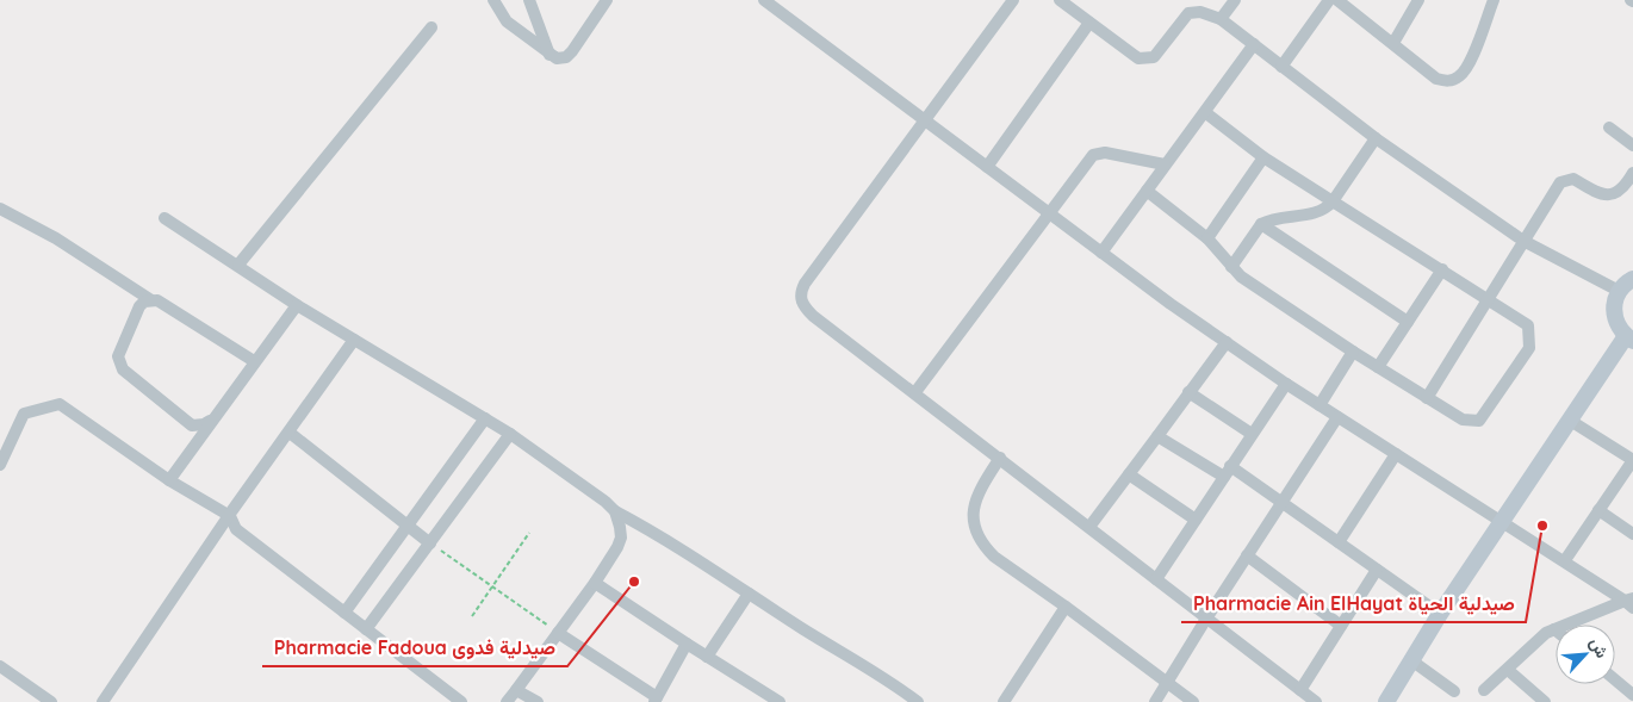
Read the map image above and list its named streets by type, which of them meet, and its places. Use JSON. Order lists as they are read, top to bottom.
{
  "places": ["Pharmacie Ain ElHayat صيدلية الحياة", "Pharmacie Fadoua صيدلية فدوى"],
  "north": "top right"
}
